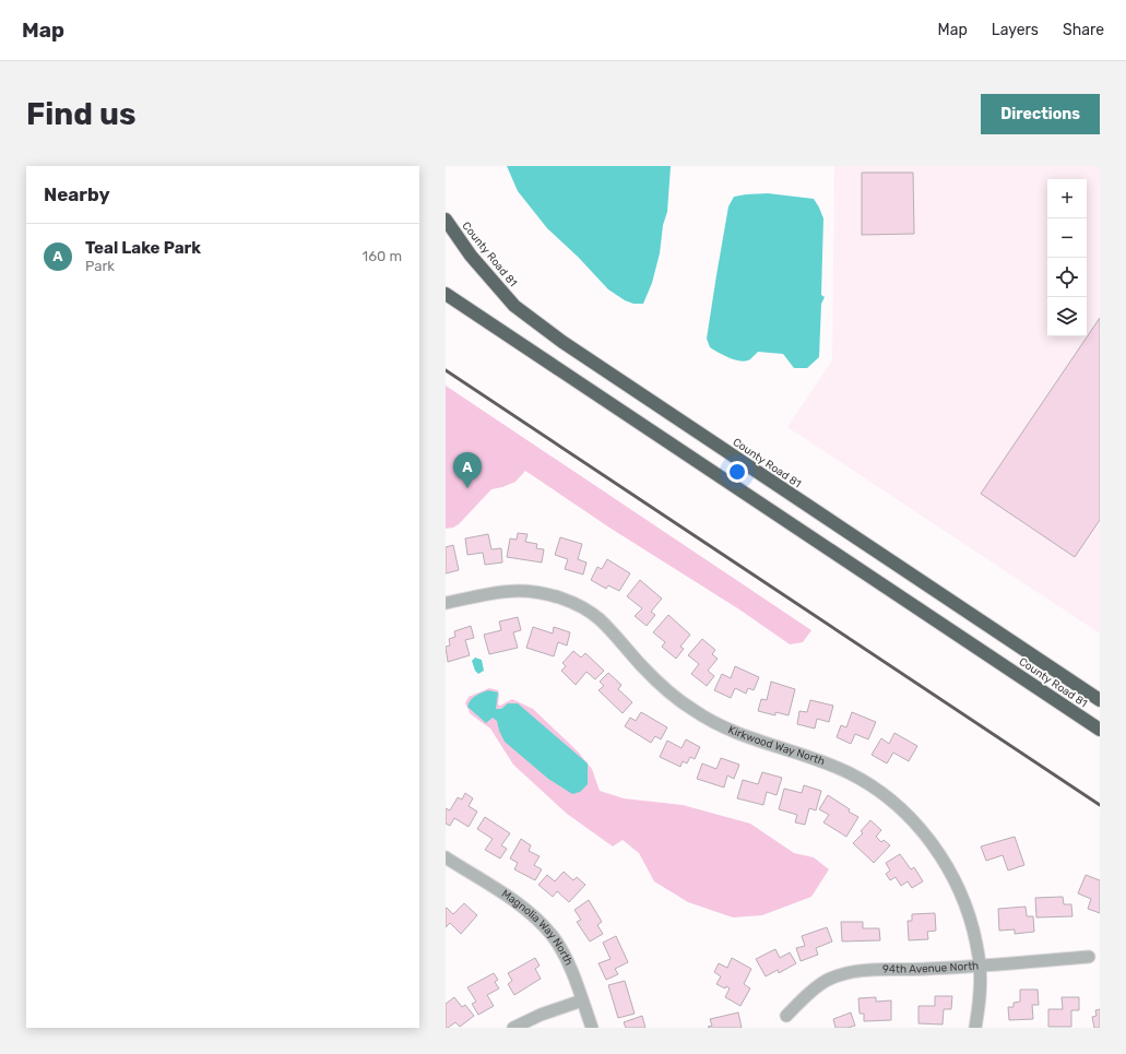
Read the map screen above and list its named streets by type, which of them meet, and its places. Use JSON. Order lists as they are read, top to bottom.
{
  "streets": {
    "highway": ["County Road 81"],
    "street": ["Kirkwood Way North", "Magnolia Way North", "94th Avenue North"]
  },
  "crossings": [
    ["Kirkwood Way North", "94th Avenue North"]
  ],
  "page": {
    "header": "Map",
    "nav": ["Map", "Layers", "Share"],
    "buttons": "Directions",
    "title": "Find us",
    "heading": "Nearby",
    "map_buttons": ["+", "−"],
    "list": [
      {
        "mark": "A",
        "name": "Teal Lake Park",
        "note": "Park",
        "value": "160 m"
      }
    ],
    "pins": "A"
  }
}
